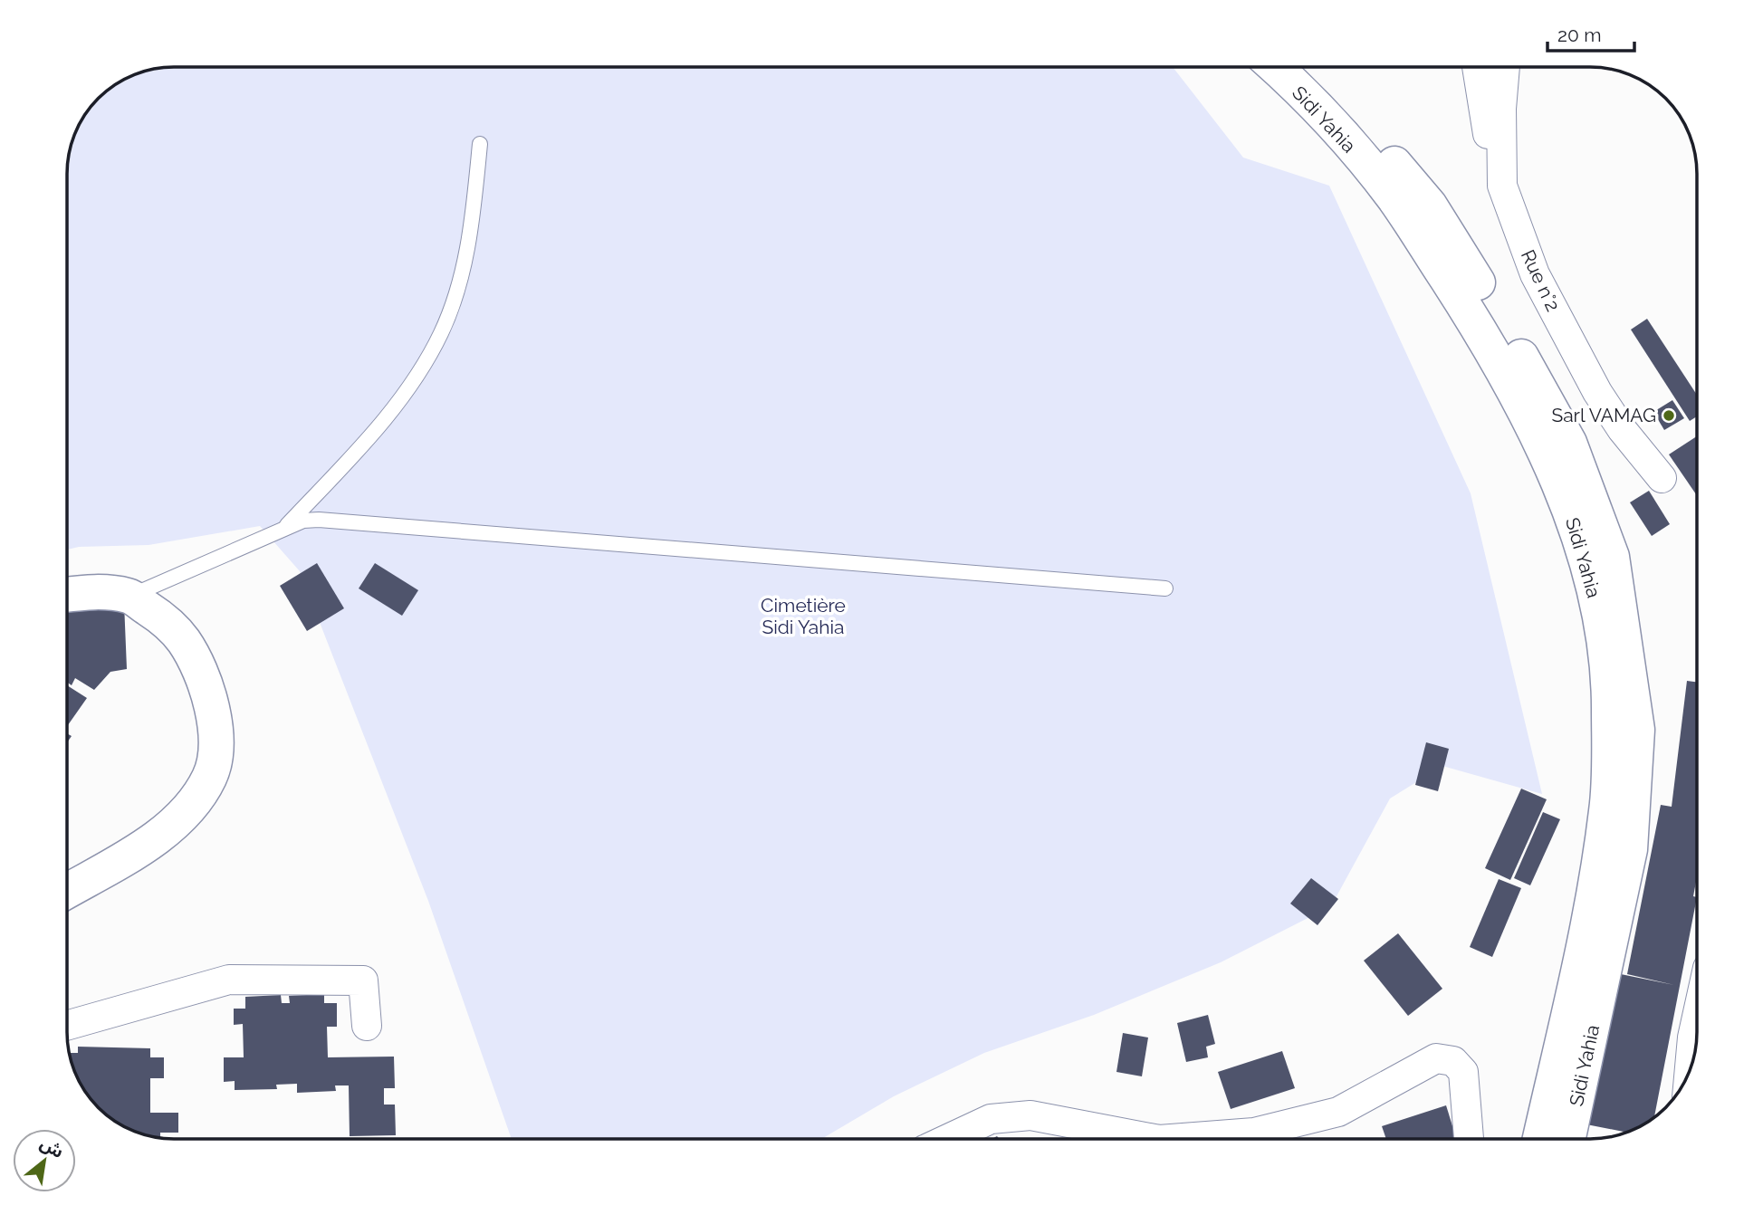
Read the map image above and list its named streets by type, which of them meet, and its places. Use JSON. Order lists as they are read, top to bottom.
{
  "streets": {
    "main road": ["Sidi Yahia"],
    "street": ["Rue n°2"]
  },
  "parks": ["Cimetière Sidi Yahia"],
  "places": ["Sarl VAMAG"],
  "scale_bar": "20 m",
  "north": "top right"
}
